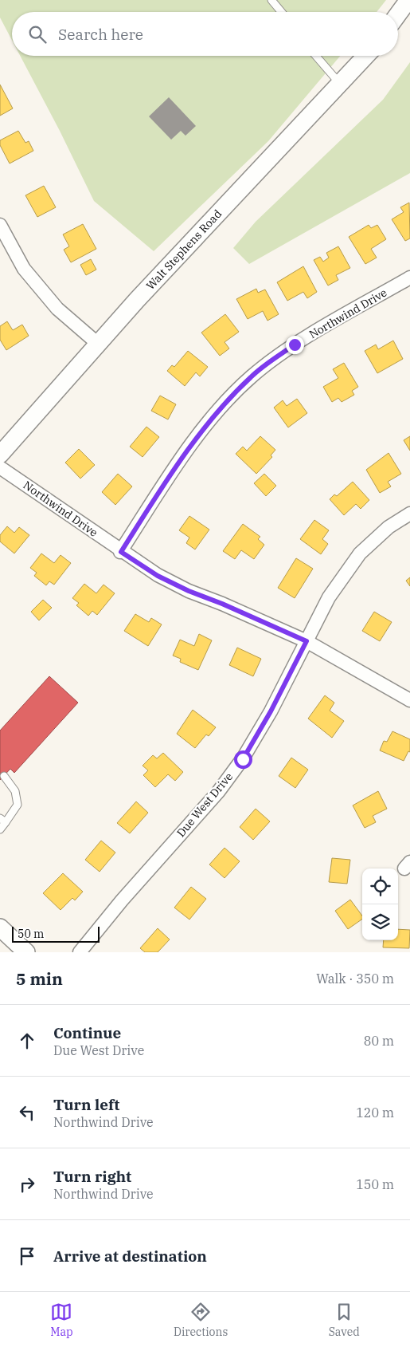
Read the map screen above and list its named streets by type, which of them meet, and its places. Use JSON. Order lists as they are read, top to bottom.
{
  "streets": {
    "street": ["Walt Stephens Road", "Northwind Drive", "Due West Drive"]
  },
  "crossings": [
    ["Northwind Drive", "Due West Drive"]
  ],
  "scale_bar": "50 m",
  "page": {
    "search": "Search here",
    "scale": "50 m",
    "heading": ["5 min", "Walk · 350 m"],
    "list": [
      ["Continue", "Due West Drive", "80 m"],
      ["Turn left", "Northwind Drive", "120 m"],
      ["Turn right", "Northwind Drive", "150 m"],
      "Arrive at destination"
    ],
    "nav": ["Map", "Directions", "Saved"]
  }
}
